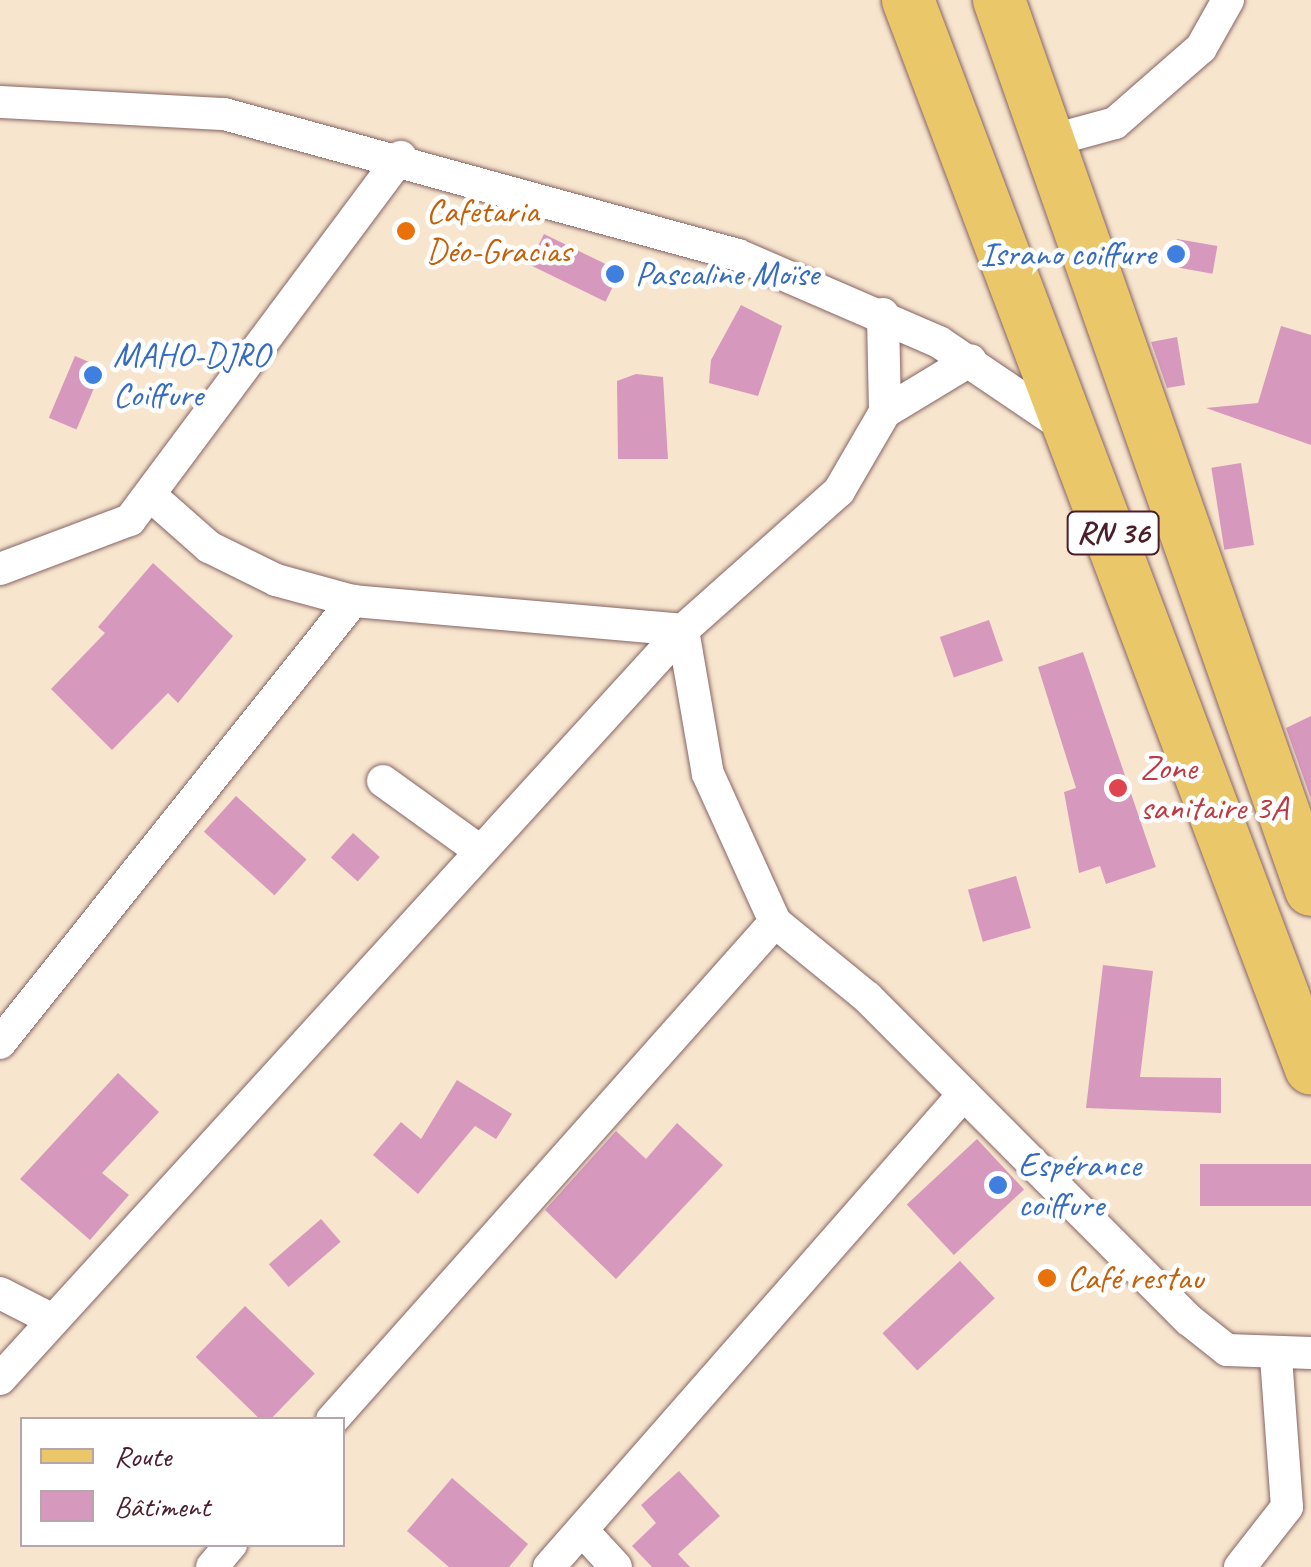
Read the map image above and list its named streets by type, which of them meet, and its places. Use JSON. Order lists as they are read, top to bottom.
{
  "streets": {
    "main road": ["RN 36"]
  },
  "places": [
    "Cafetaria Déo-Gracias",
    "Israno coiffure",
    "Pascaline Moïse",
    "MAHO-DJRO Coiffure",
    "Zone sanitaire 3A",
    "Espérance coiffure",
    "Café restau"
  ],
  "legend": ["Route", "Bâtiment"]
}
